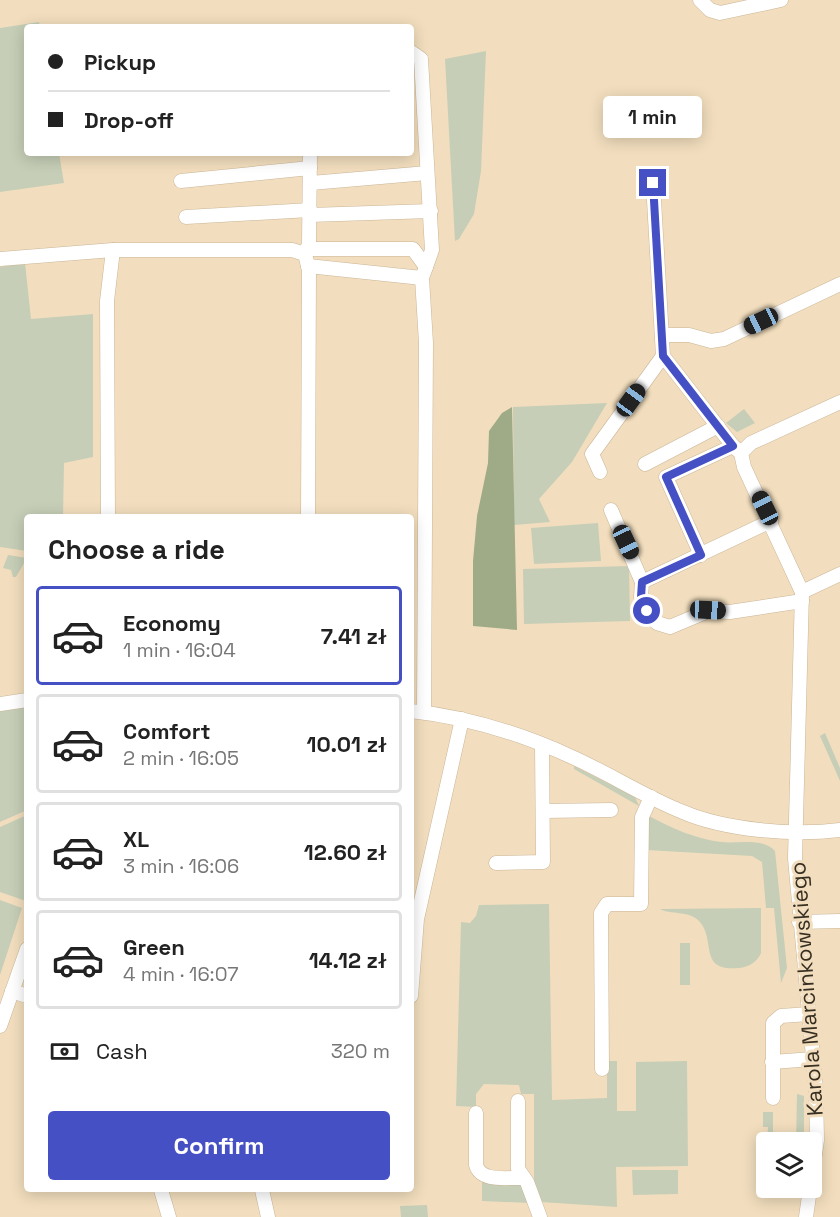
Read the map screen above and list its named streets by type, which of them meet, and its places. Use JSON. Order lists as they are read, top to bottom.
{
  "streets": {
    "street": ["Karola Marcinkowskiego"]
  },
  "page": {
    "banner": ["Pickup", "Drop-off"],
    "bubble": "1 min",
    "heading": "Choose a ride",
    "list": [
      {
        "name": "Economy",
        "note": "1 min · 16:04",
        "value": "7.41 zł"
      },
      {
        "name": "Comfort",
        "note": "2 min · 16:05",
        "value": "10.01 zł"
      },
      {
        "name": "XL",
        "note": "3 min · 16:06",
        "value": "12.60 zł"
      },
      {
        "name": "Green",
        "note": "4 min · 16:07",
        "value": "14.12 zł"
      }
    ],
    "pay": ["Cash", "320 m"],
    "buttons": "Confirm"
  }
}
